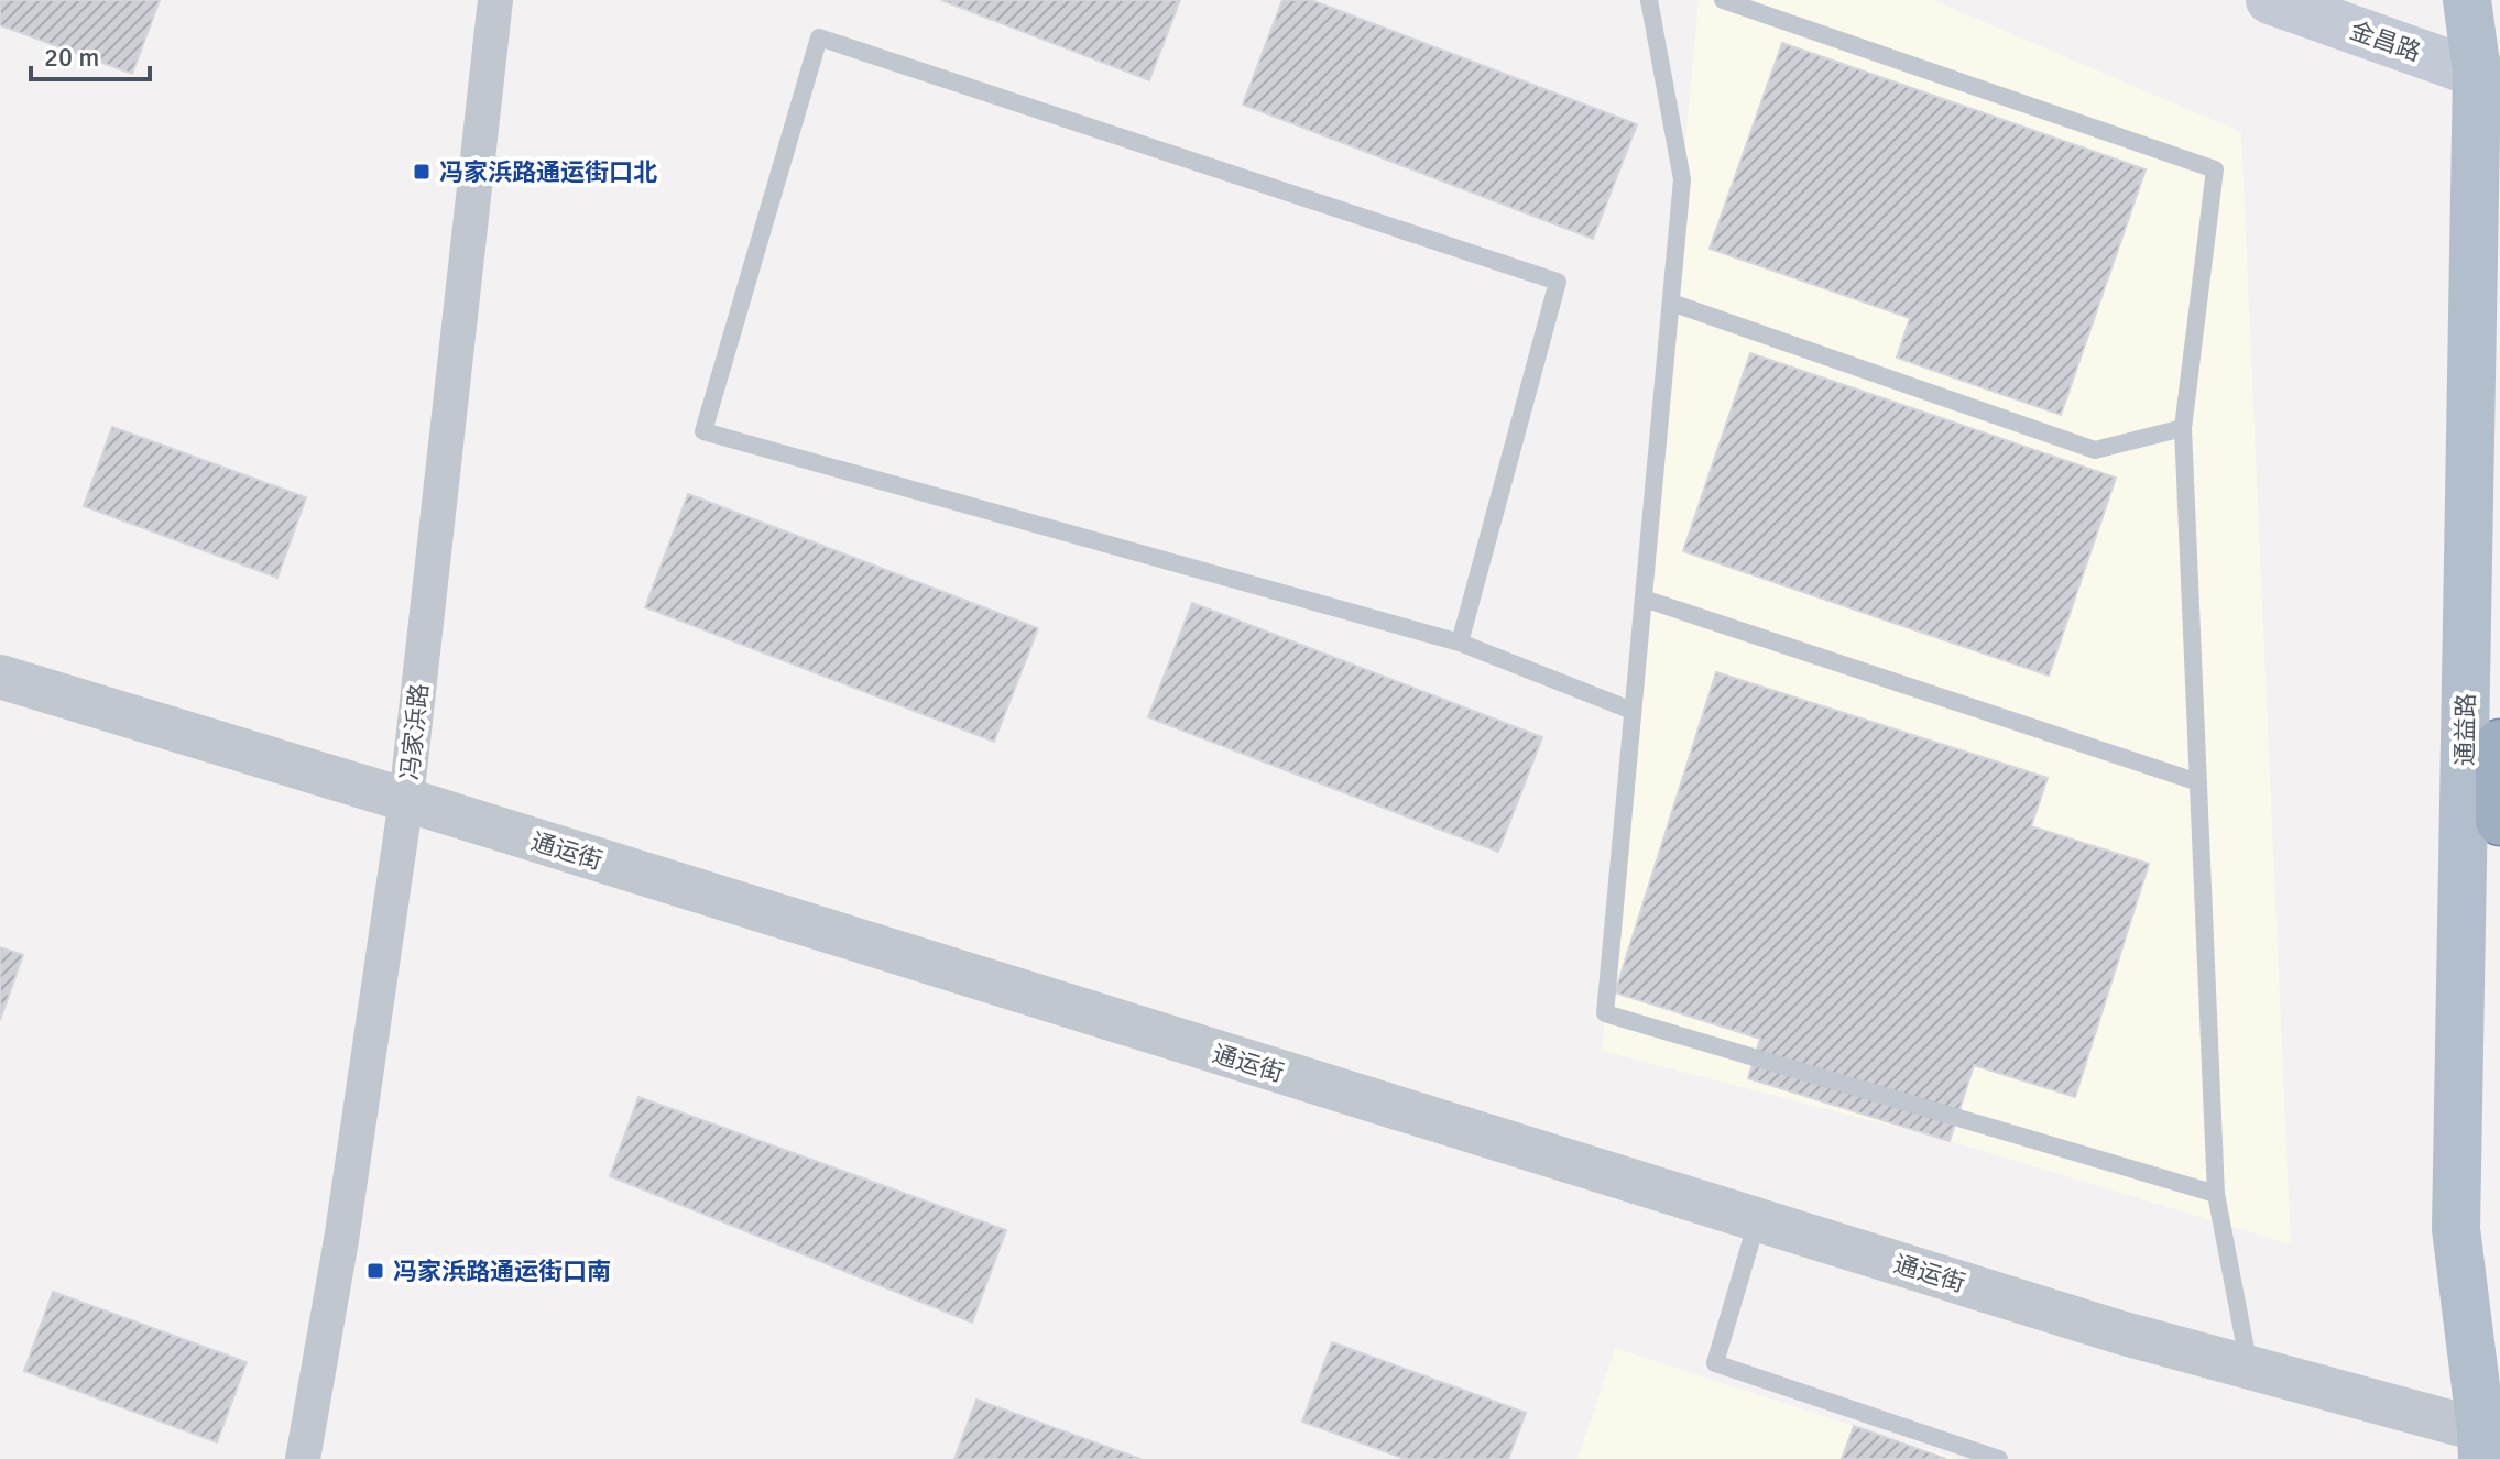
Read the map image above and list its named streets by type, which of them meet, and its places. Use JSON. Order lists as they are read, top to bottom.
{
  "streets": {
    "main road": ["金昌路", "通益路"],
    "street": ["冯家浜路", "通运街"]
  },
  "crossings": [
    ["金昌路", "通益路"],
    ["通益路", "通运街"],
    ["冯家浜路", "通运街"]
  ],
  "places": {
    "transit": ["冯家浜路通运街口北", "冯家浜路通运街口南"]
  },
  "scale_bar": "20 m"
}
